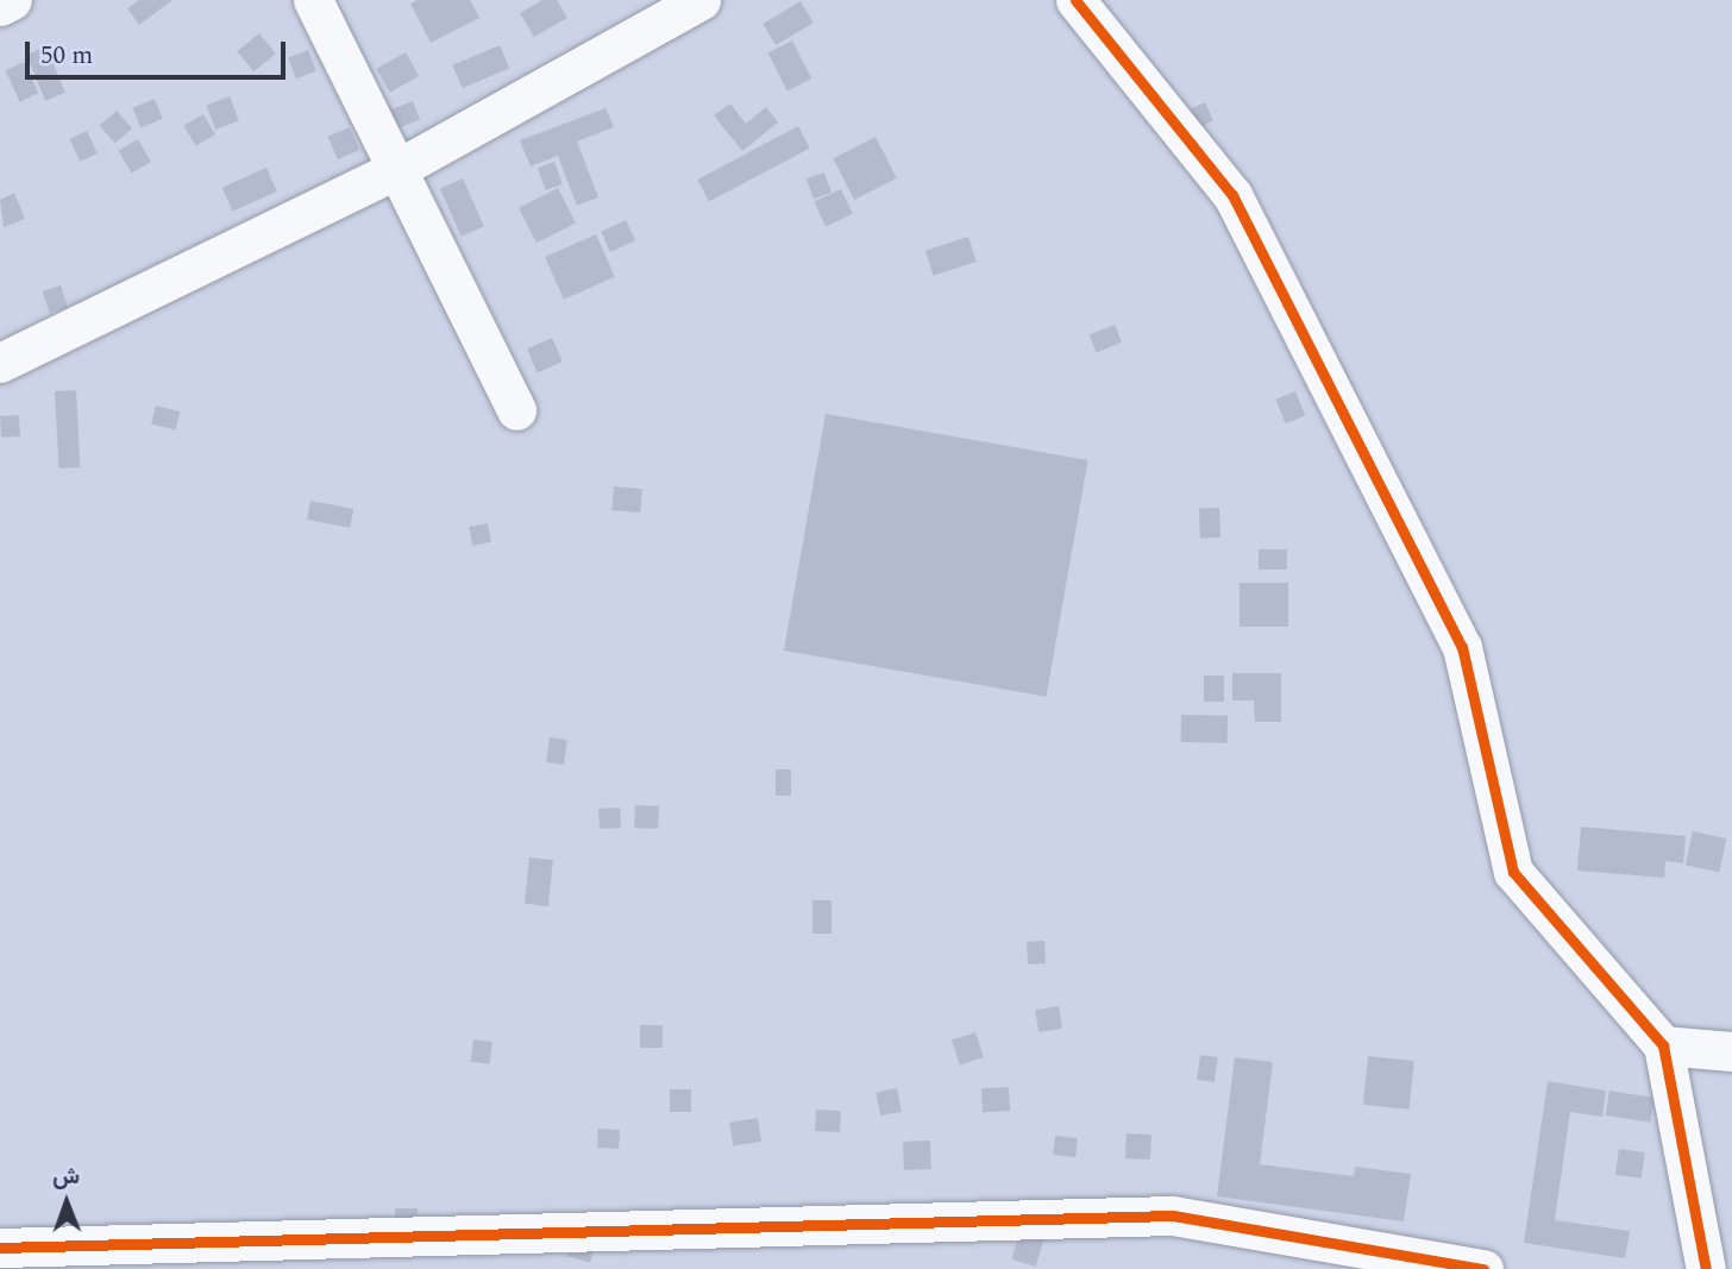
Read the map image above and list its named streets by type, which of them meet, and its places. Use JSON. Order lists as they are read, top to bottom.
{
  "scale_bar": "50 m",
  "north": "top"
}
